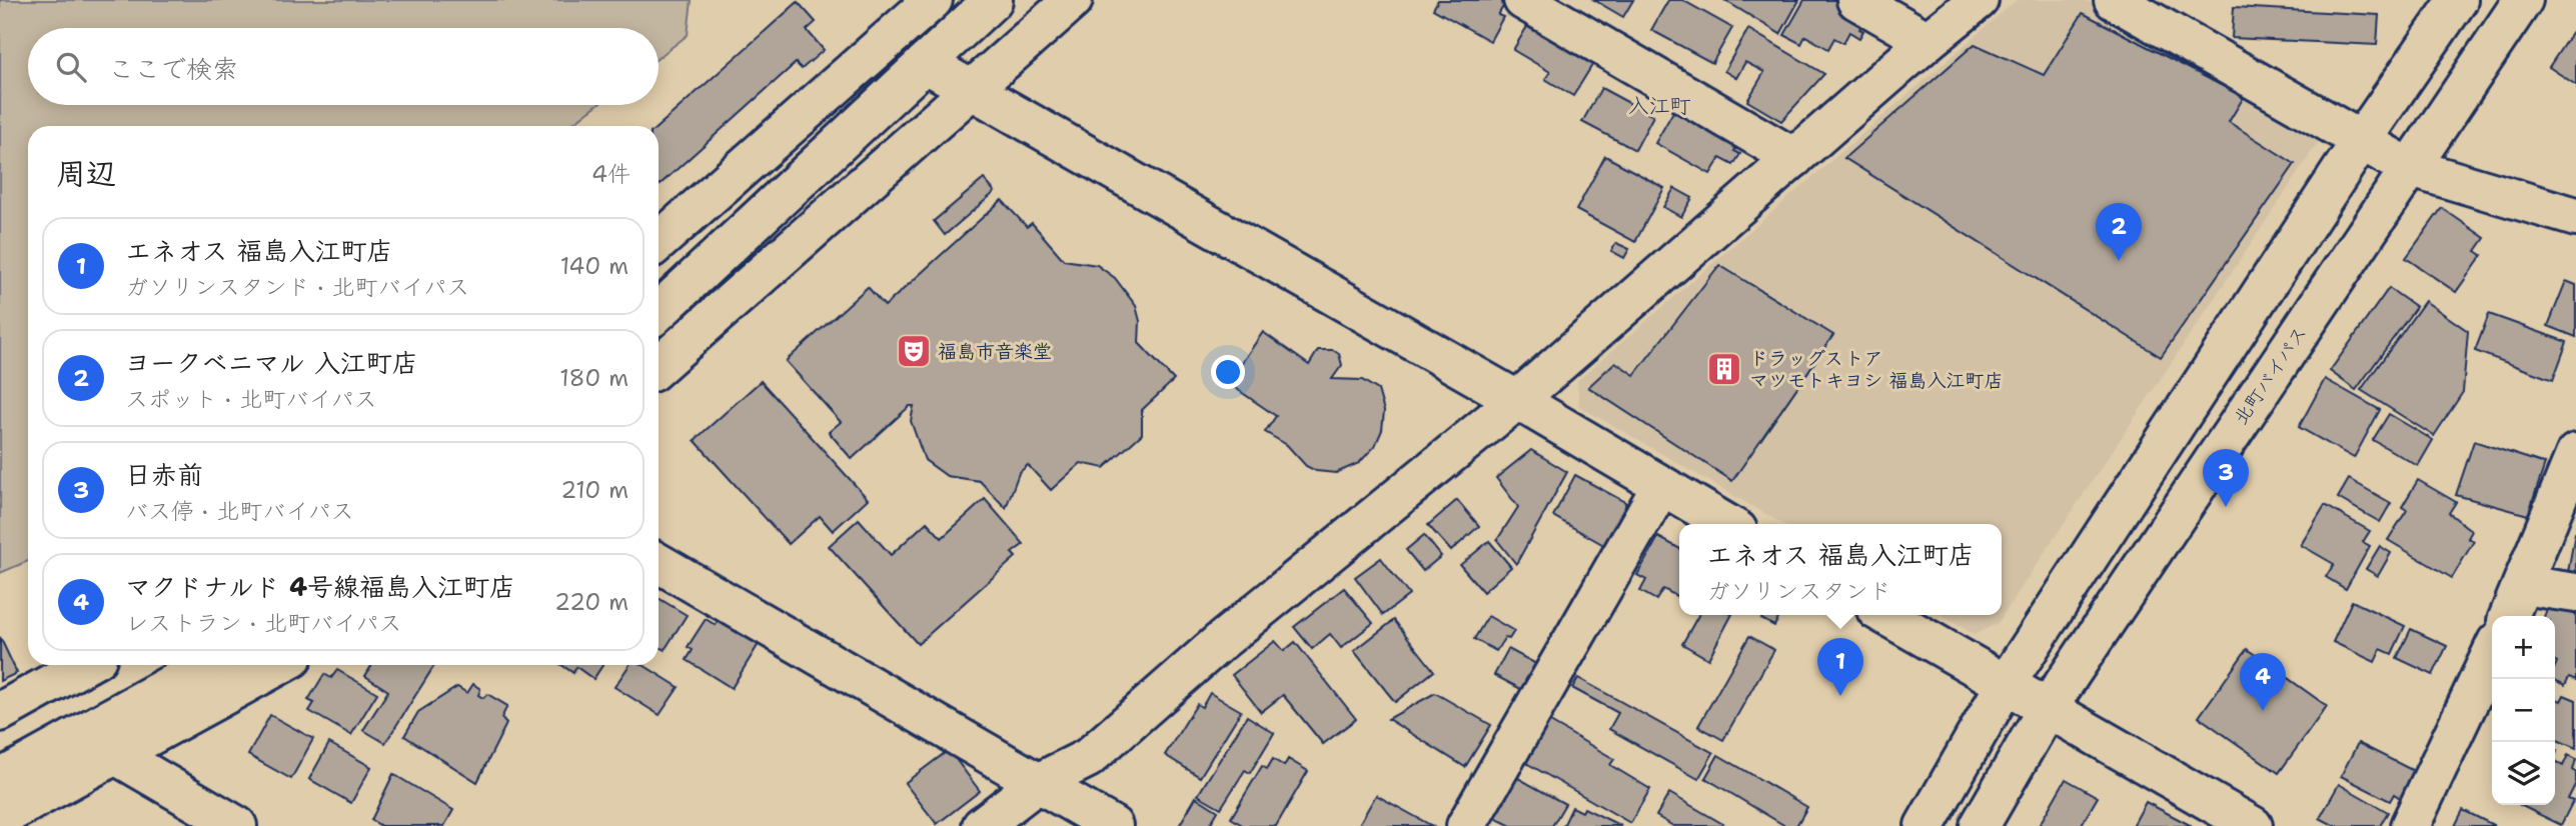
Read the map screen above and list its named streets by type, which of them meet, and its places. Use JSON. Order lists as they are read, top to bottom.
{
  "streets": {
    "main road": ["北町バイパス"]
  },
  "districts": ["入江町"],
  "places": {
    "theatre": ["福島市音楽堂"],
    "building": ["ドラッグストア マツモトキヨシ 福島入江町店"]
  },
  "page": {
    "search": "ここで検索",
    "heading": ["周辺", "4件"],
    "pins": [
      "2",
      "3",
      "1",
      "4"
    ],
    "list": [
      {
        "mark": "1",
        "name": "エネオス 福島入江町店",
        "note": "ガソリンスタンド · 北町バイパス",
        "value": "140 m"
      },
      {
        "mark": "2",
        "name": "ヨークベニマル 入江町店",
        "note": "スポット · 北町バイパス",
        "value": "180 m"
      },
      {
        "mark": "3",
        "name": "日赤前",
        "note": "バス停 · 北町バイパス",
        "value": "210 m"
      },
      {
        "mark": "4",
        "name": "マクドナルド 4号線福島入江町店",
        "note": "レストラン · 北町バイパス",
        "value": "220 m"
      }
    ],
    "popup": ["エネオス 福島入江町店", "ガソリンスタンド"],
    "map_buttons": ["+", "−"]
  }
}
